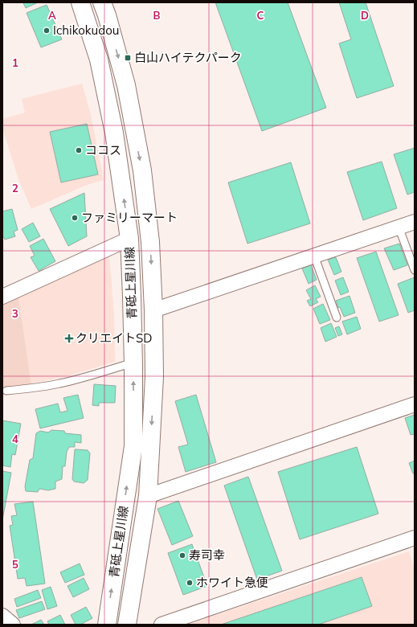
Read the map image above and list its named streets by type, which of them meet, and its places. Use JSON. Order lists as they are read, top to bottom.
{
  "streets": {
    "main road": ["青砥上星川線"]
  },
  "places": {
    "other": [
      "Ichikokudou",
      "ココス",
      "ファミリーマート",
      "寿司幸",
      "ホワイト急便"
    ],
    "transit": ["白山ハイテクパーク"],
    "health": ["クリエイトSD"]
  },
  "grid": {
    "columns": [
      "A",
      "B",
      "C",
      "D"
    ],
    "rows": [
      "1",
      "2",
      "3",
      "4",
      "5"
    ]
  }
}
